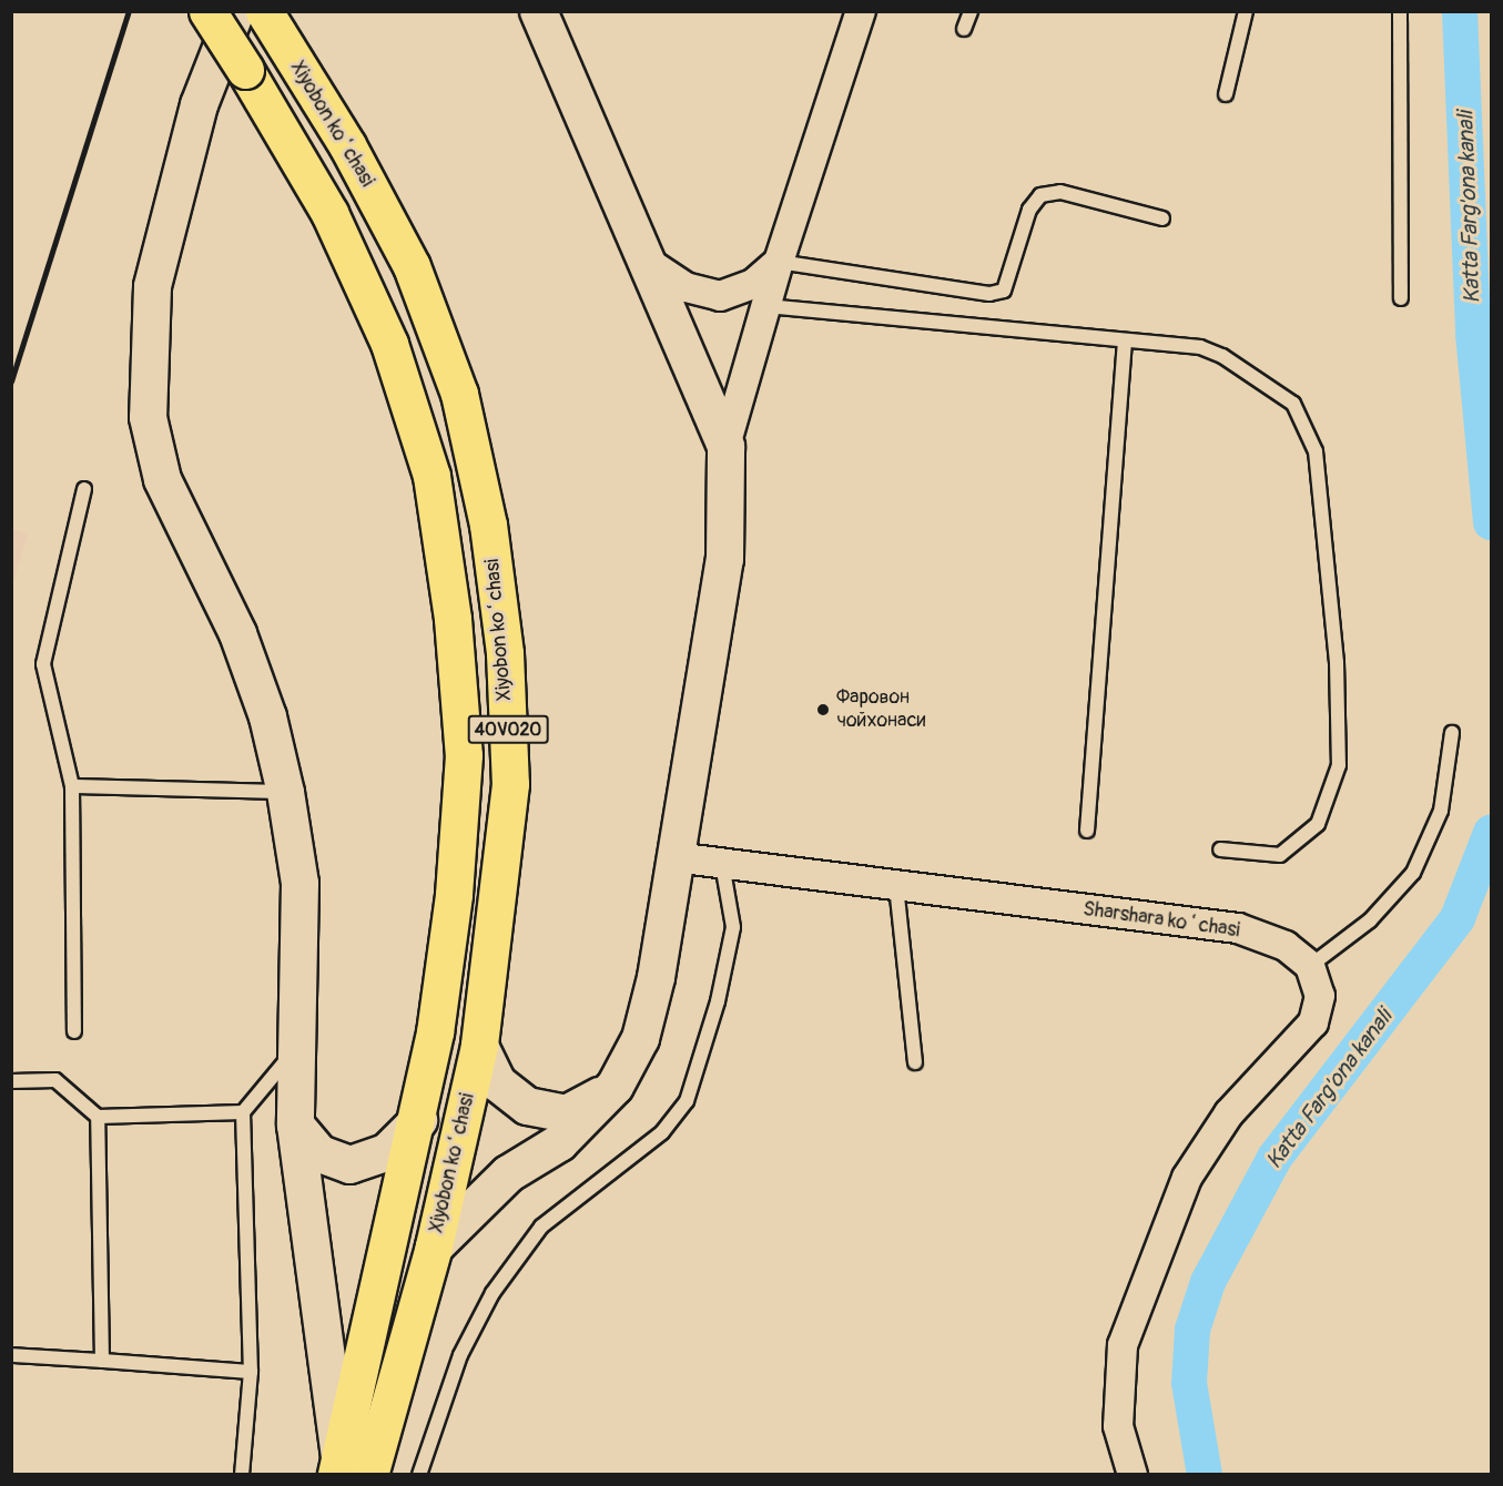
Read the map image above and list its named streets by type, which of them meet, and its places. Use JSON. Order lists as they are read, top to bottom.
{
  "streets": {
    "main road": ["Xiyobon koʻchasi", "40V020"],
    "street": ["Sharshara koʻchasi"]
  },
  "crossings": [
    ["Xiyobon koʻchasi", "40V020"]
  ],
  "water": ["Katta Farg'ona kanali"],
  "places": ["Фаровон чойхонаси"]
}
